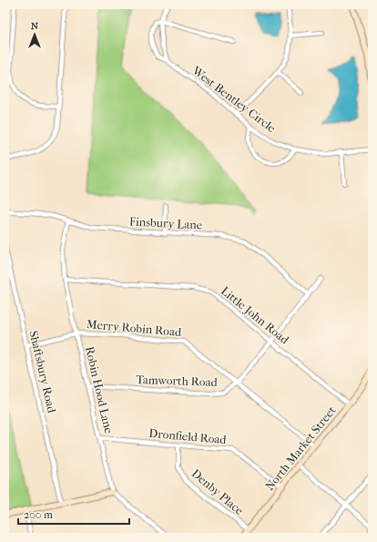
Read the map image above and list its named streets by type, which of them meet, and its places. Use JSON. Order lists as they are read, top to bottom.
{
  "streets": {
    "street": [
      "West Bentley Circle",
      "Finsbury Lane",
      "Little John Road",
      "Merry Robin Road",
      "Shaftsbury Road",
      "Tamworth Road",
      "Robin Hood Lane",
      "Dronfield Road",
      "North Market Street",
      "Denby Place"
    ]
  },
  "crossings": [
    ["Finsbury Lane", "Tamworth Road"],
    ["Finsbury Lane", "Robin Hood Lane"],
    ["Little John Road", "Tamworth Road"],
    ["Little John Road", "Robin Hood Lane"],
    ["Little John Road", "North Market Street"],
    ["Merry Robin Road", "Shaftsbury Road"],
    ["Merry Robin Road", "Tamworth Road"],
    ["Merry Robin Road", "Robin Hood Lane"],
    ["Merry Robin Road", "North Market Street"],
    ["Tamworth Road", "Robin Hood Lane"],
    ["Robin Hood Lane", "Dronfield Road"],
    ["Dronfield Road", "North Market Street"],
    ["Dronfield Road", "Denby Place"],
    ["North Market Street", "Denby Place"]
  ],
  "scale_bar": "200 m",
  "north": "top"
}
